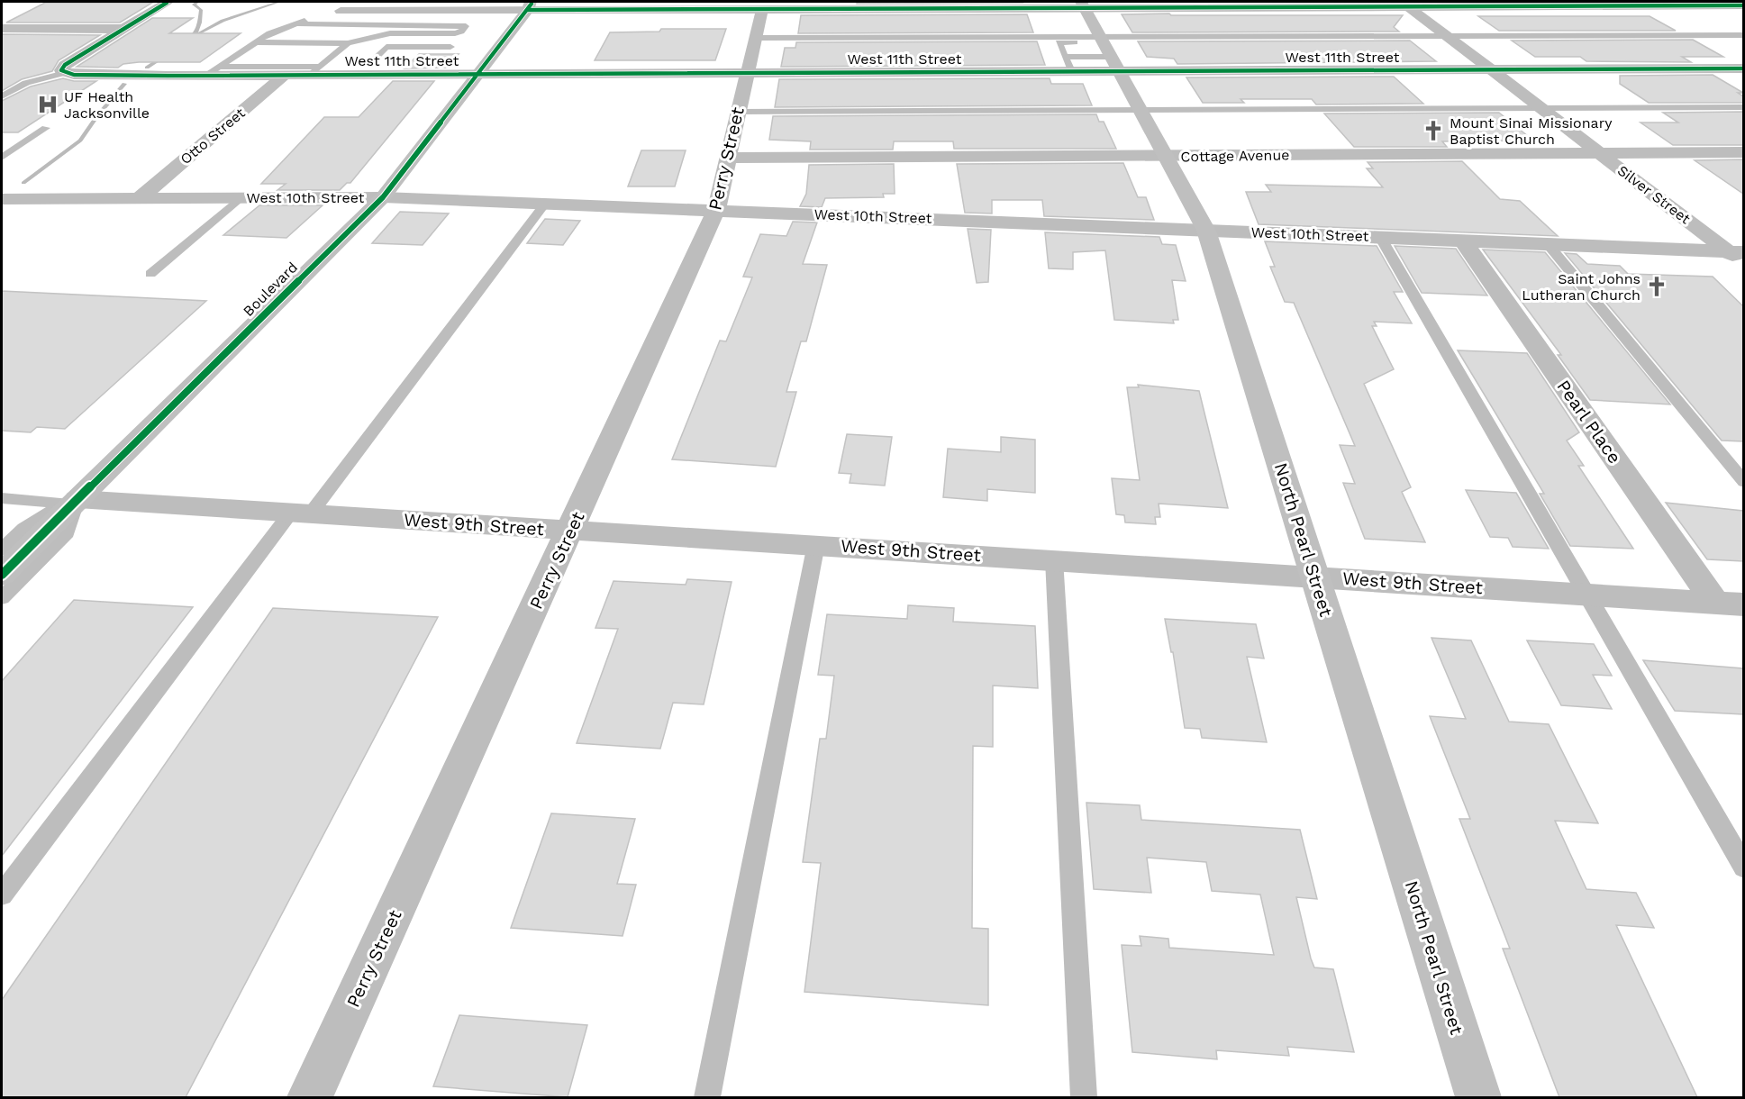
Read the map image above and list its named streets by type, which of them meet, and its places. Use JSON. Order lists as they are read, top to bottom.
{
  "streets": {
    "street": [
      "West 11th Street",
      "Otto Street",
      "Cottage Avenue",
      "Perry Street",
      "Silver Street",
      "West 10th Street",
      "Boulevard",
      "Pearl Place",
      "West 9th Street",
      "North Pearl Street"
    ]
  },
  "crossings": [
    ["West 11th Street", "Otto Street"],
    ["West 11th Street", "Perry Street"],
    ["West 11th Street", "Silver Street"],
    ["West 11th Street", "Boulevard"],
    ["West 11th Street", "North Pearl Street"],
    ["Otto Street", "West 10th Street"],
    ["Cottage Avenue", "Perry Street"],
    ["Cottage Avenue", "Silver Street"],
    ["Cottage Avenue", "North Pearl Street"],
    ["Perry Street", "West 10th Street"],
    ["Perry Street", "West 9th Street"],
    ["Silver Street", "West 10th Street"],
    ["West 10th Street", "Boulevard"],
    ["West 10th Street", "Pearl Place"],
    ["West 10th Street", "North Pearl Street"],
    ["Boulevard", "West 9th Street"],
    ["Pearl Place", "West 9th Street"],
    ["West 9th Street", "North Pearl Street"]
  ],
  "places": {
    "hospital": ["UF Health Jacksonville"],
    "church": ["Mount Sinai Missionary Baptist Church", "Saint Johns Lutheran Church"]
  }
}
